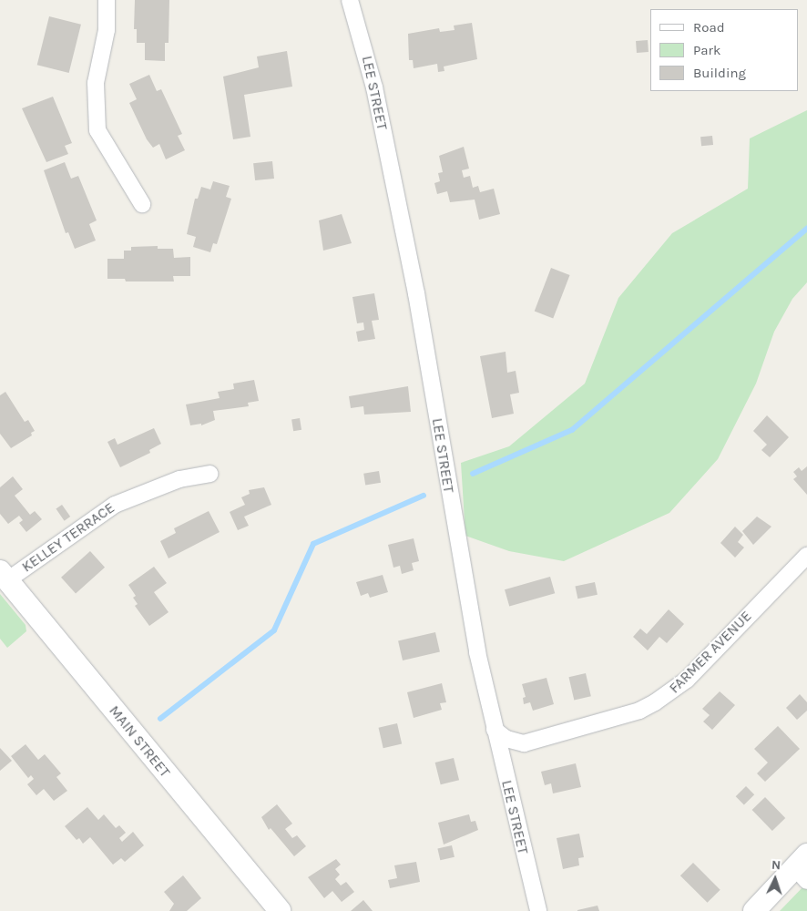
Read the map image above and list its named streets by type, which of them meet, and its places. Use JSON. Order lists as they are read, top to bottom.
{
  "streets": {
    "main road": ["MAIN STREET"],
    "street": ["LEE STREET", "KELLEY TERRACE", "FARMER AVENUE"]
  },
  "crossings": [
    ["LEE STREET", "FARMER AVENUE"],
    ["KELLEY TERRACE", "MAIN STREET"]
  ],
  "legend": ["Road", "Park", "Building"],
  "north": "top"
}
